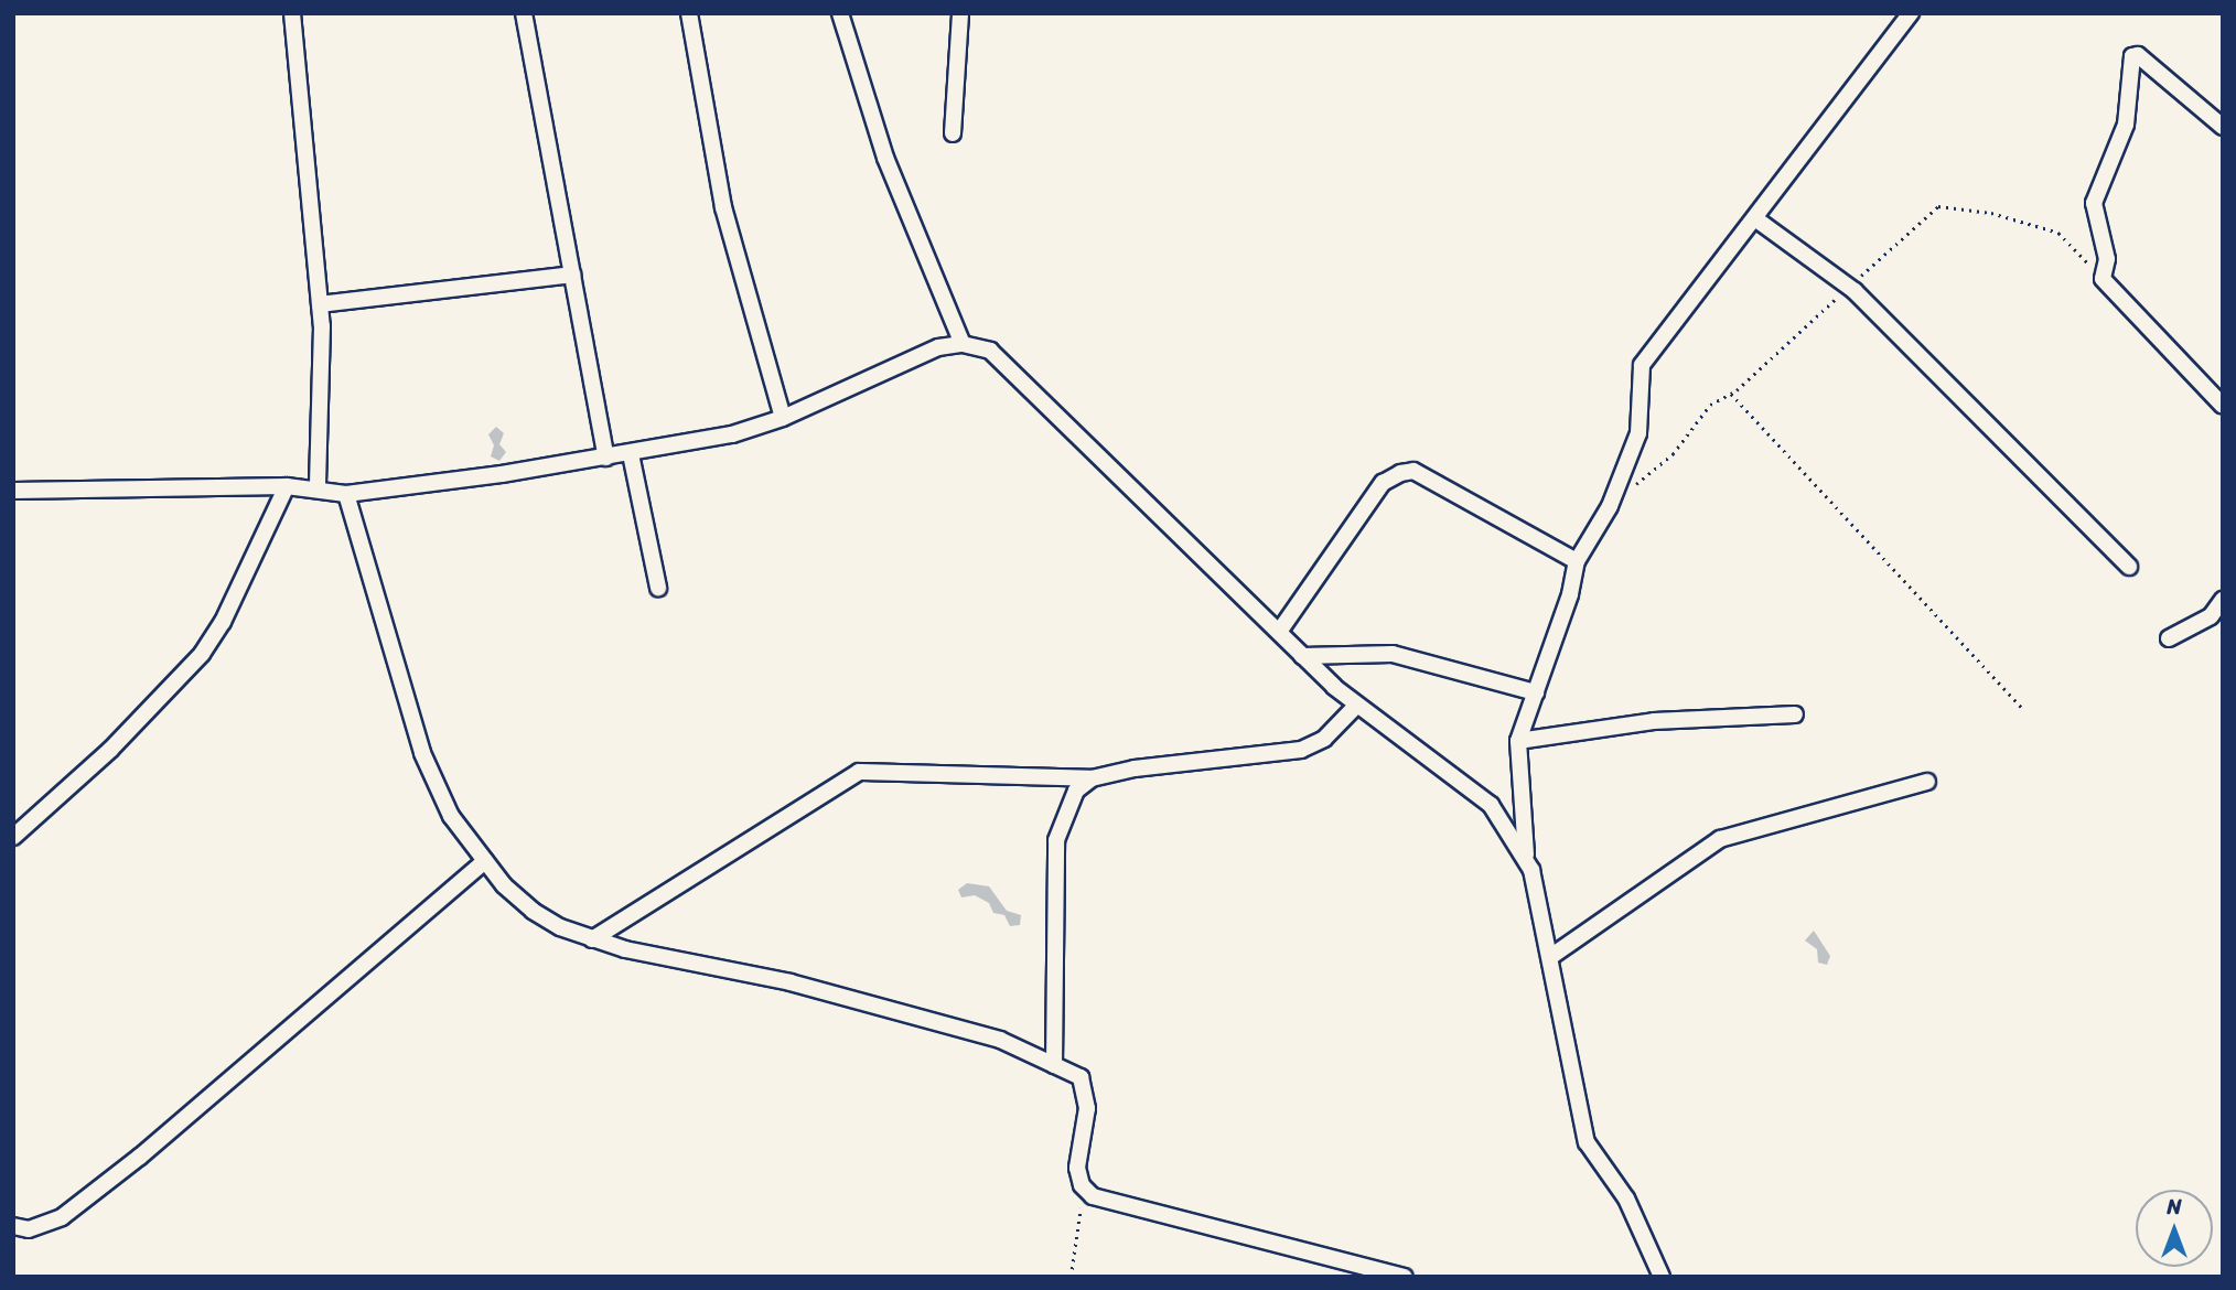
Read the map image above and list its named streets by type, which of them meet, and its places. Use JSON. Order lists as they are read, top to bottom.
{
  "north": "top"
}
